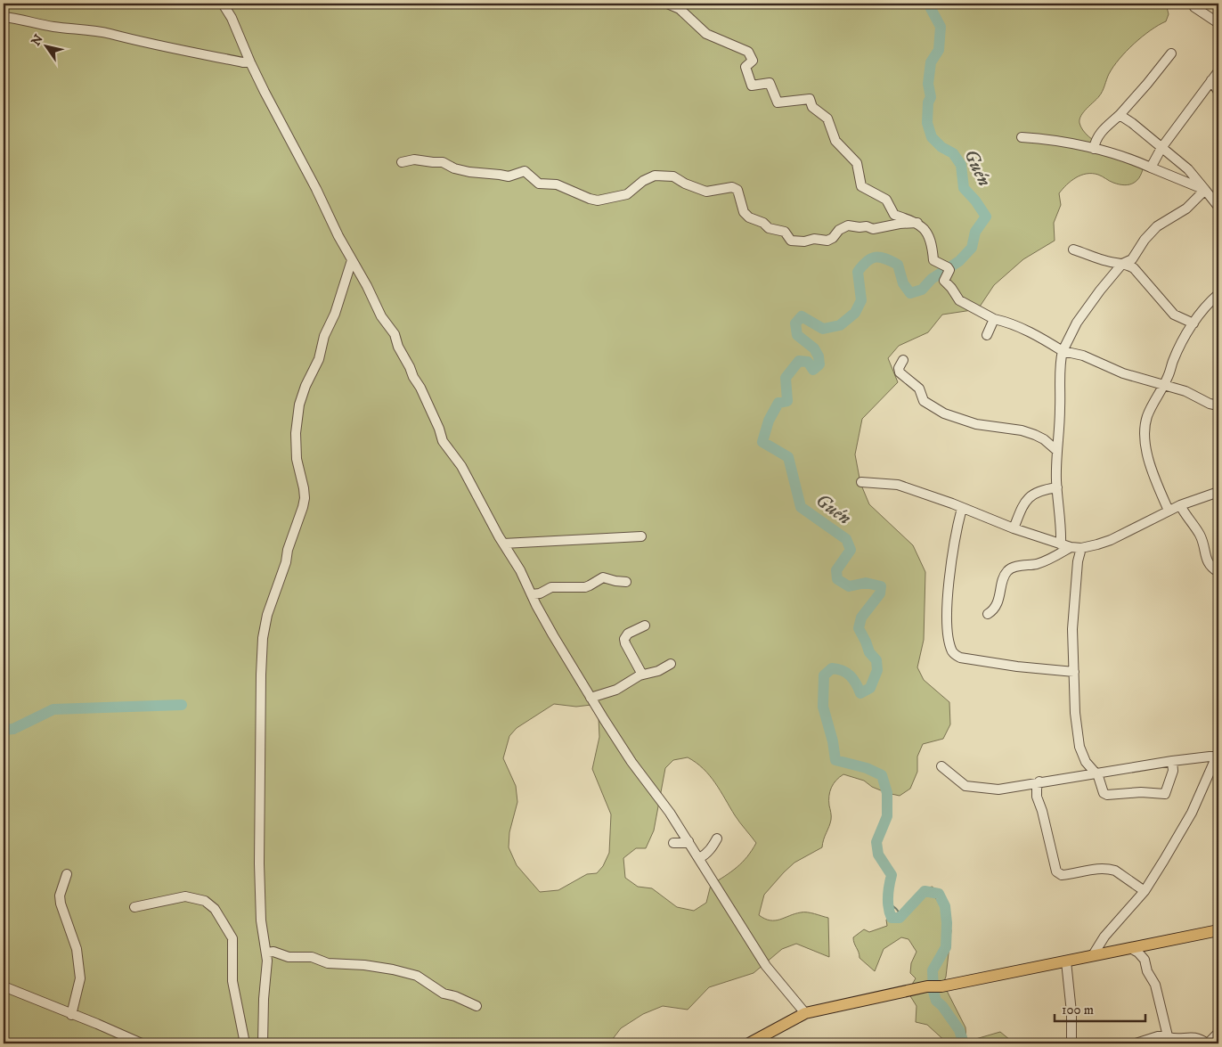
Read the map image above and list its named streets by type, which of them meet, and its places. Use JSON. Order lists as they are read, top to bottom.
{
  "water": ["Guén"],
  "scale_bar": "100 m",
  "north": "top left"
}
